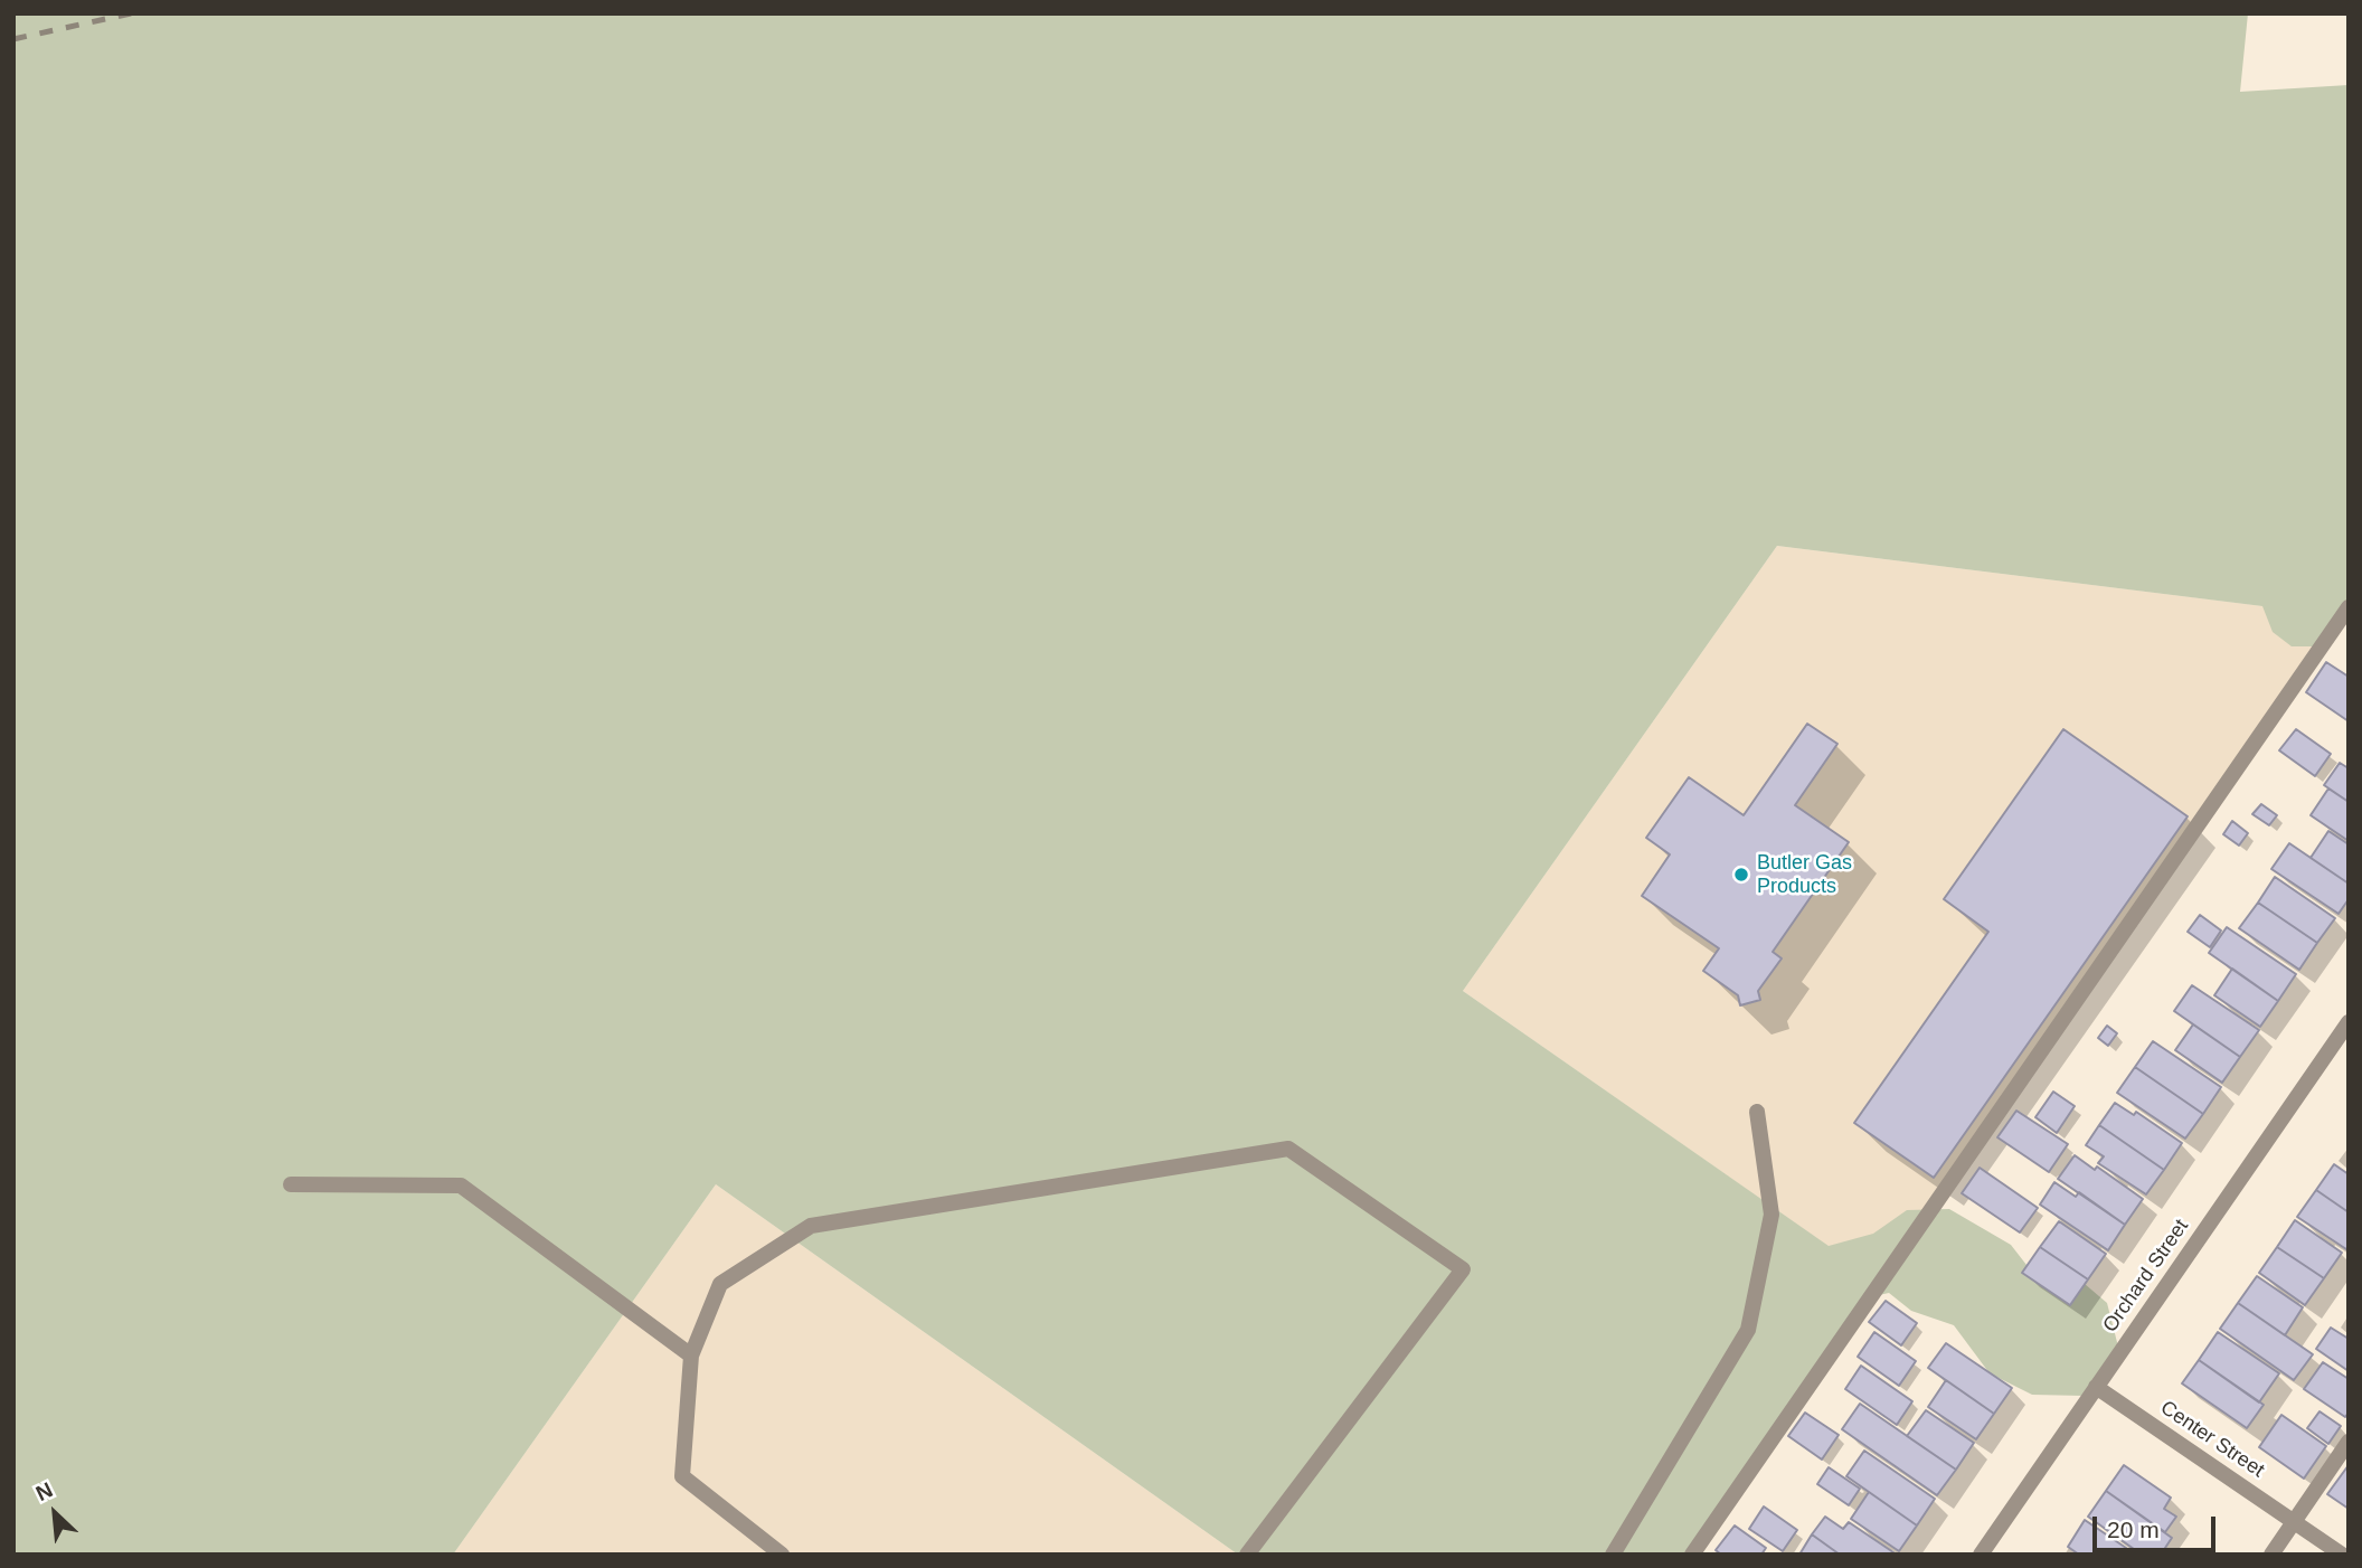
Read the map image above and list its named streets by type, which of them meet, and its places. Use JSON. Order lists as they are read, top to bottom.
{
  "streets": {
    "street": ["Orchard Street", "Center Street"]
  },
  "crossings": [
    ["Orchard Street", "Center Street"]
  ],
  "places": ["Butler Gas Products"],
  "scale_bar": "20 m",
  "north": "top left"
}
